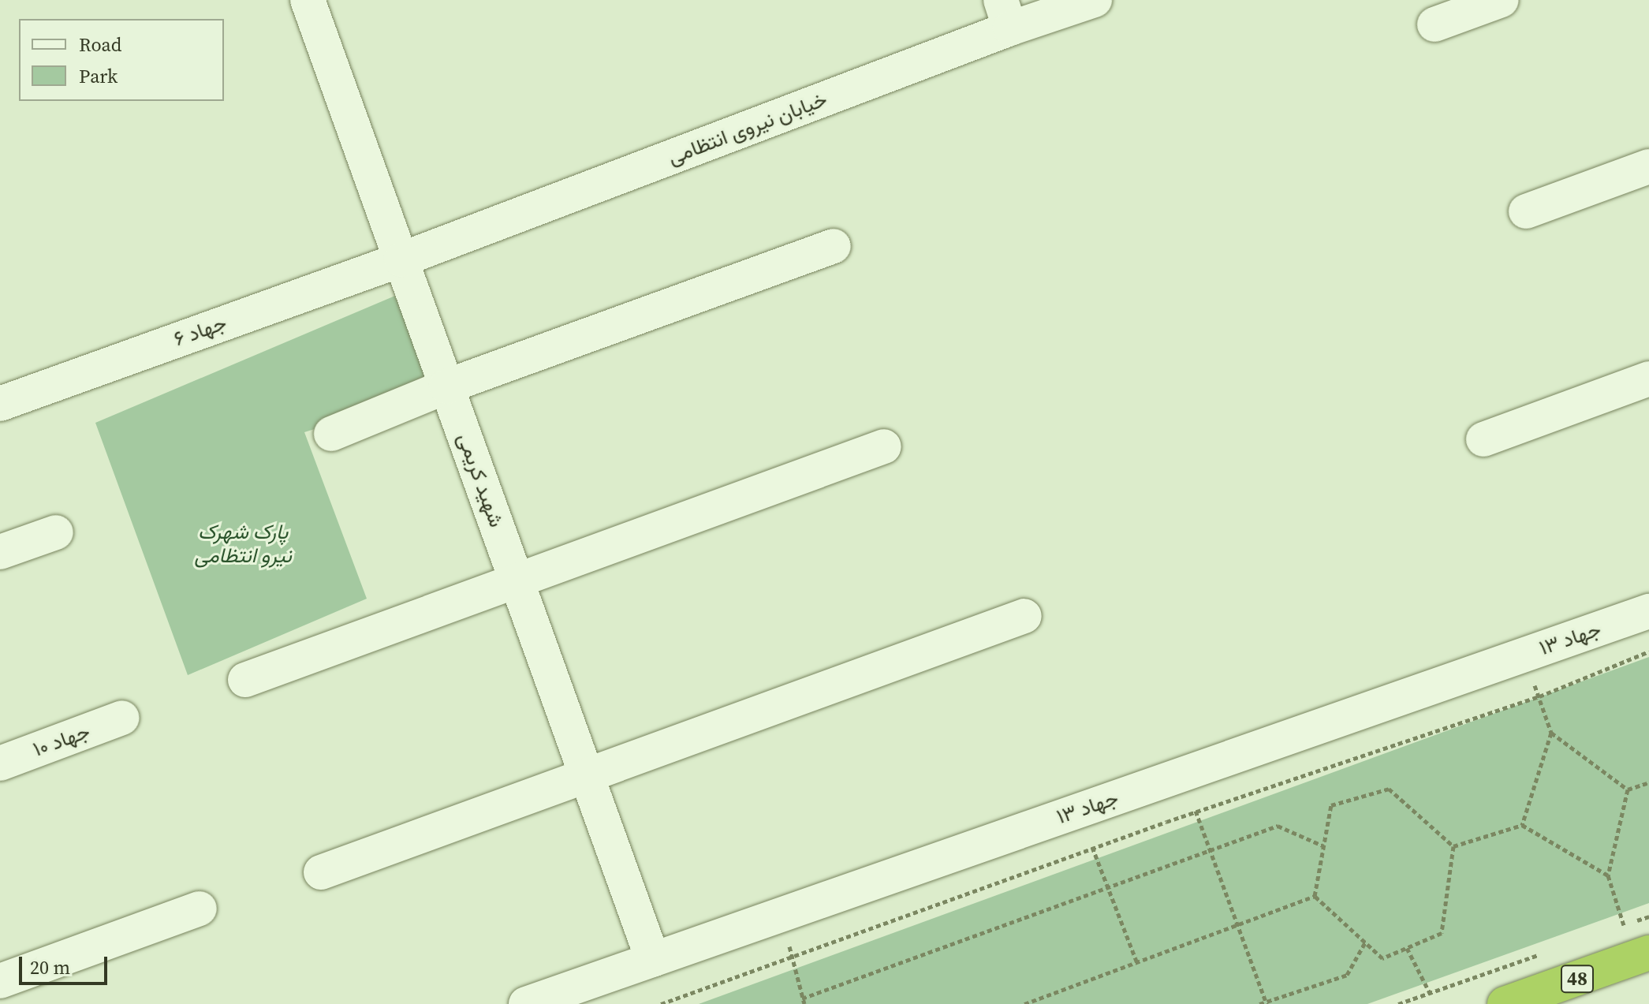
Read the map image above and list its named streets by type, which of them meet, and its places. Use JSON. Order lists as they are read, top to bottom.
{
  "streets": {
    "highway": ["48"],
    "street": [
      "خیابان نیروی انتظامی",
      "جهاد ۶",
      "شهید کریمی",
      "جهاد ۱۳",
      "جهاد ۱۰"
    ]
  },
  "crossings": [
    ["خیابان نیروی انتظامی", "جهاد ۶"],
    ["خیابان نیروی انتظامی", "شهید کریمی"],
    ["جهاد ۶", "شهید کریمی"],
    ["شهید کریمی", "جهاد ۱۳"]
  ],
  "parks": ["پارک شهرک نیرو انتظامی"],
  "legend": ["Road", "Park"],
  "scale_bar": "20 m"
}
